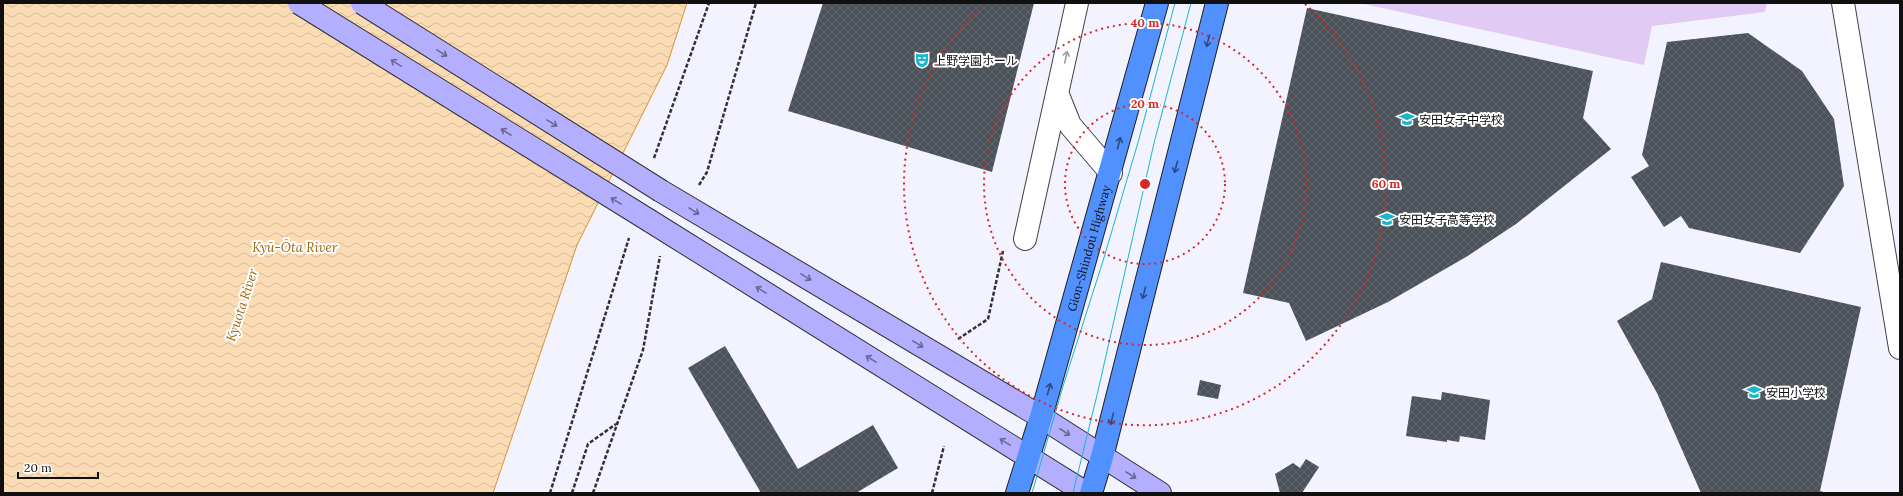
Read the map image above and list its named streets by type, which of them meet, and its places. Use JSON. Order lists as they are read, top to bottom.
{
  "streets": {
    "highway": ["Gion-Shindou Highway"]
  },
  "water": ["Kyū-Ōta River", "Kyuota River"],
  "places": {
    "theatre": ["上野学園ホール"],
    "school or university": ["安田女子中学校", "安田女子高等学校", "安田小学校"]
  },
  "scale_bar": "20 m",
  "rings": ["40 m", "20 m", "60 m"]
}
